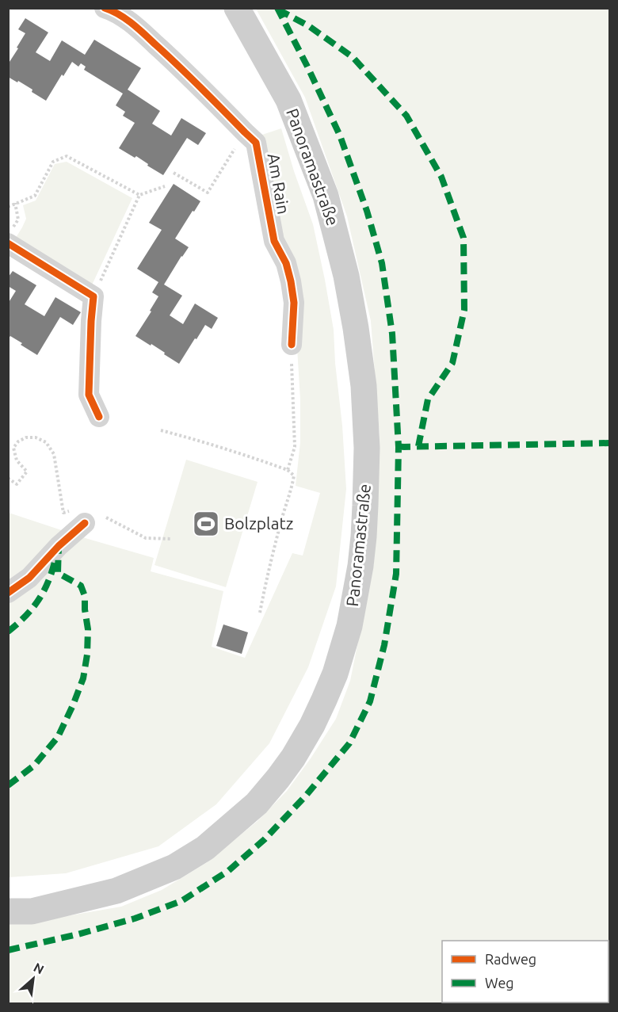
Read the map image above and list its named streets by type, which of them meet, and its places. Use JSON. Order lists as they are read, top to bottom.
{
  "streets": {
    "main road": ["Panoramastraße"],
    "street": ["Am Rain"]
  },
  "places": {
    "sports": ["Bolzplatz"]
  },
  "legend": ["Radweg", "Weg"],
  "north": "top right"
}
